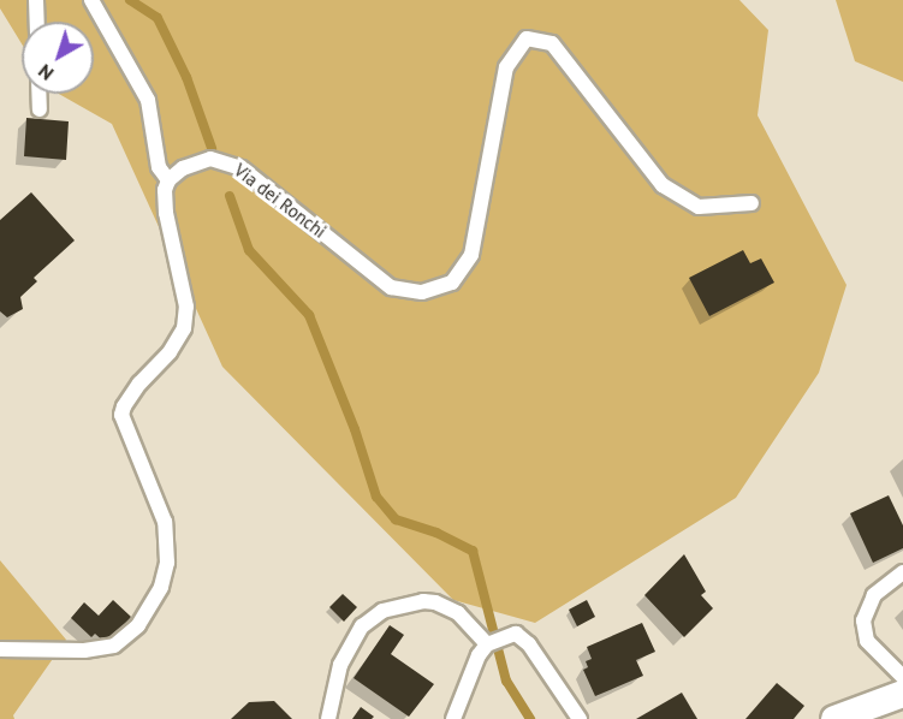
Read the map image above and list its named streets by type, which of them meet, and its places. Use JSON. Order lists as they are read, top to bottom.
{
  "streets": {
    "lane": ["Via dei Ronchi"]
  },
  "north": "bottom left"
}
